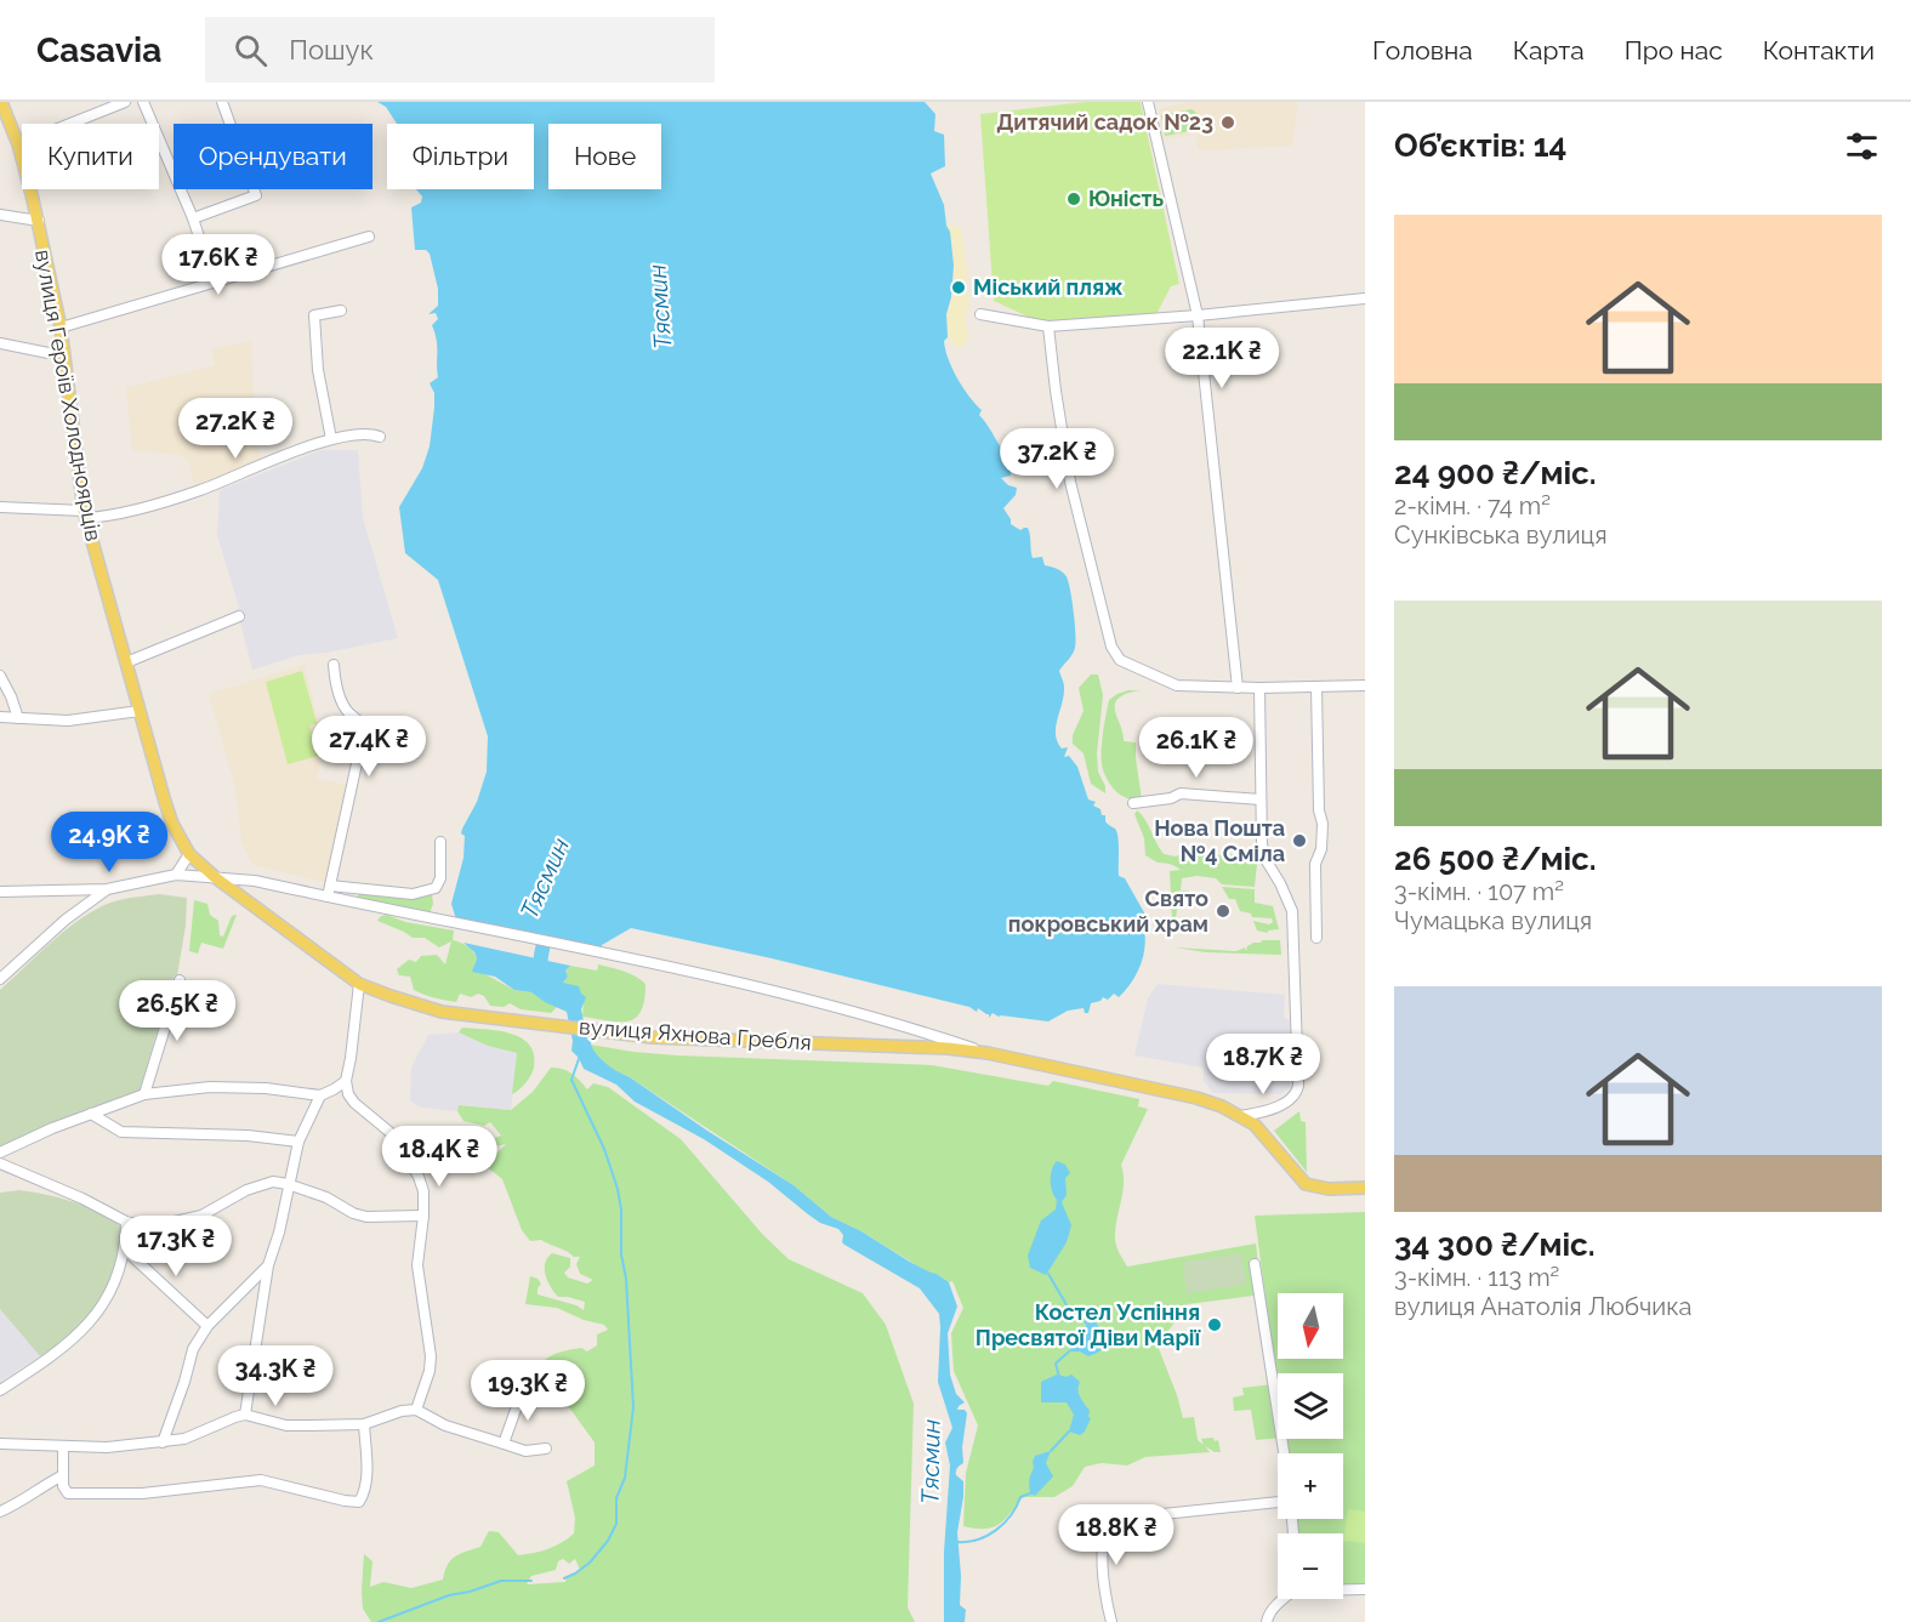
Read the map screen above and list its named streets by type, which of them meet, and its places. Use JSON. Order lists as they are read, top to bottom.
{
  "streets": {
    "main road": ["вулиця Героїв Холодноярців", "вулиця Яхнова Гребля"]
  },
  "crossings": [
    ["вулиця Героїв Холодноярців", "вулиця Яхнова Гребля"]
  ],
  "water": ["Тясмин"],
  "places": [
    "Дитячий садок №23",
    "Юність",
    "Міський пляж",
    "Нова Пошта №4 Сміла",
    "Свято покровський храм",
    "Костел Успіння Пресвятої Діви Марії"
  ],
  "north": "bottom",
  "page": {
    "header": "Casavia",
    "search": "Пошук",
    "nav": [
      "Головна",
      "Карта",
      "Про нас",
      "Контакти"
    ],
    "heading": "Об’єктів: 14",
    "chip": [
      "Купити",
      "Орендувати",
      "Фільтри",
      "Нове"
    ],
    "list": [
      {
        "name": "24 900 ₴/міс.",
        "note": "2-кімн. · 74 m² · Сунківська вулиця"
      },
      {
        "name": "26 500 ₴/міс.",
        "note": "3-кімн. · 107 m² · Чумацька вулиця"
      },
      {
        "name": "34 300 ₴/міс.",
        "note": "3-кімн. · 113 m² · вулиця Анатолія Любчика"
      }
    ],
    "price": [
      "17.6K ₴",
      "22.1K ₴",
      "27.2K ₴",
      "37.2K ₴",
      "27.4K ₴",
      "26.1K ₴",
      "24.9K ₴",
      "26.5K ₴",
      "18.7K ₴",
      "18.4K ₴",
      "17.3K ₴",
      "34.3K ₴",
      "19.3K ₴",
      "18.8K ₴"
    ],
    "map_buttons": ["+", "−"]
  }
}
